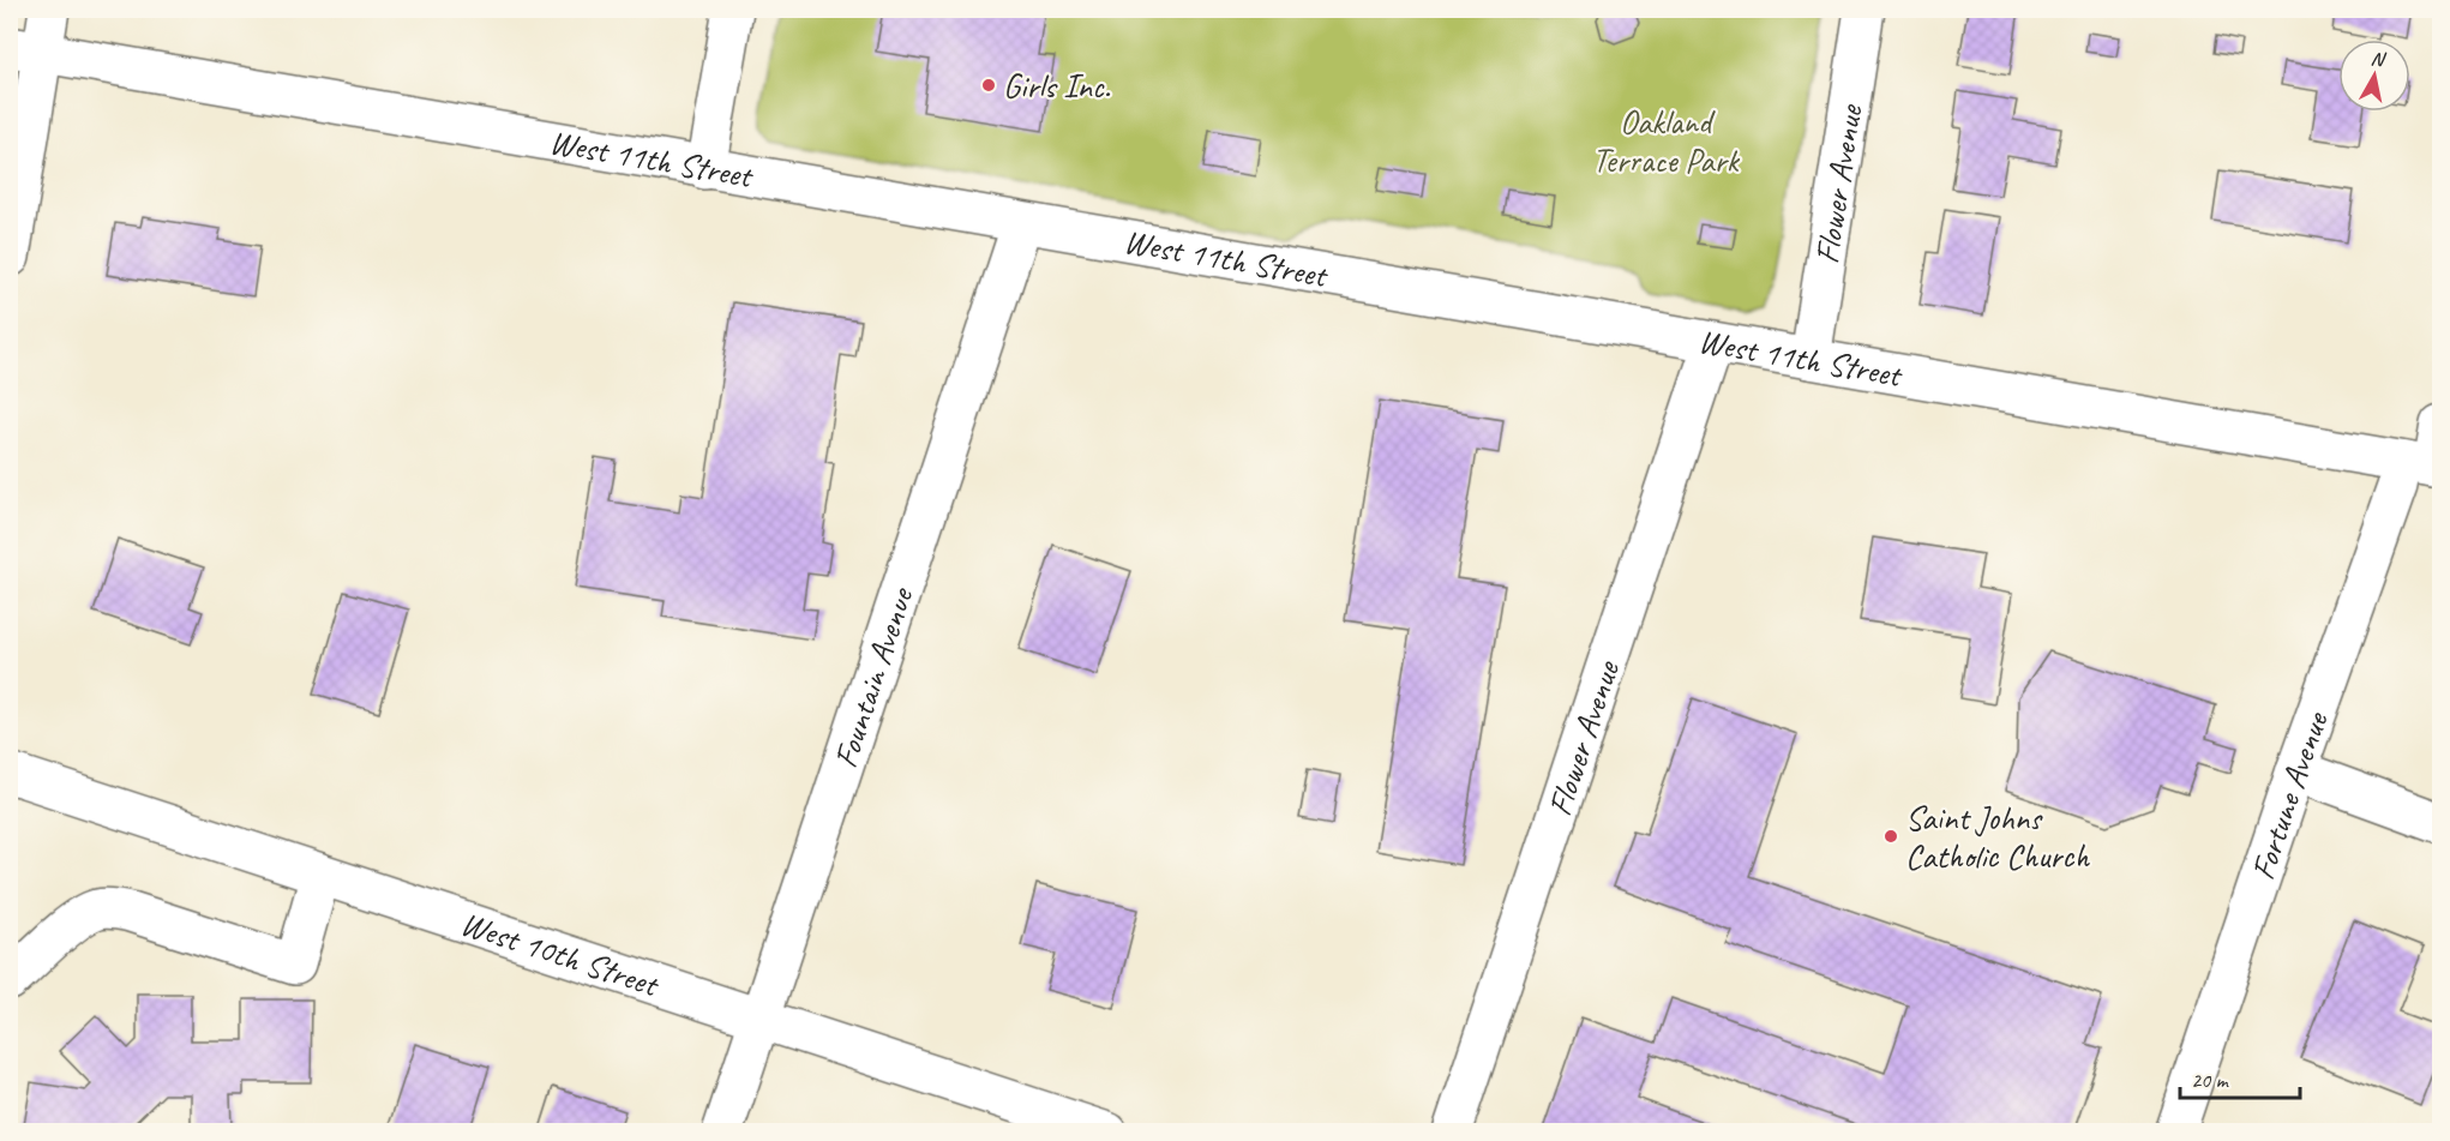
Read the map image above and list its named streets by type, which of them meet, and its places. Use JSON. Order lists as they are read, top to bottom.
{
  "streets": {
    "street": [
      "West 11th Street",
      "Flower Avenue",
      "Fountain Avenue",
      "Fortune Avenue",
      "West 10th Street"
    ]
  },
  "crossings": [
    ["West 11th Street", "Flower Avenue"],
    ["West 11th Street", "Fountain Avenue"],
    ["West 11th Street", "Fortune Avenue"],
    ["Fountain Avenue", "West 10th Street"]
  ],
  "parks": ["Oakland Terrace Park"],
  "places": ["Girls Inc.", "Saint Johns Catholic Church"],
  "scale_bar": "20 m",
  "north": "top"
}
